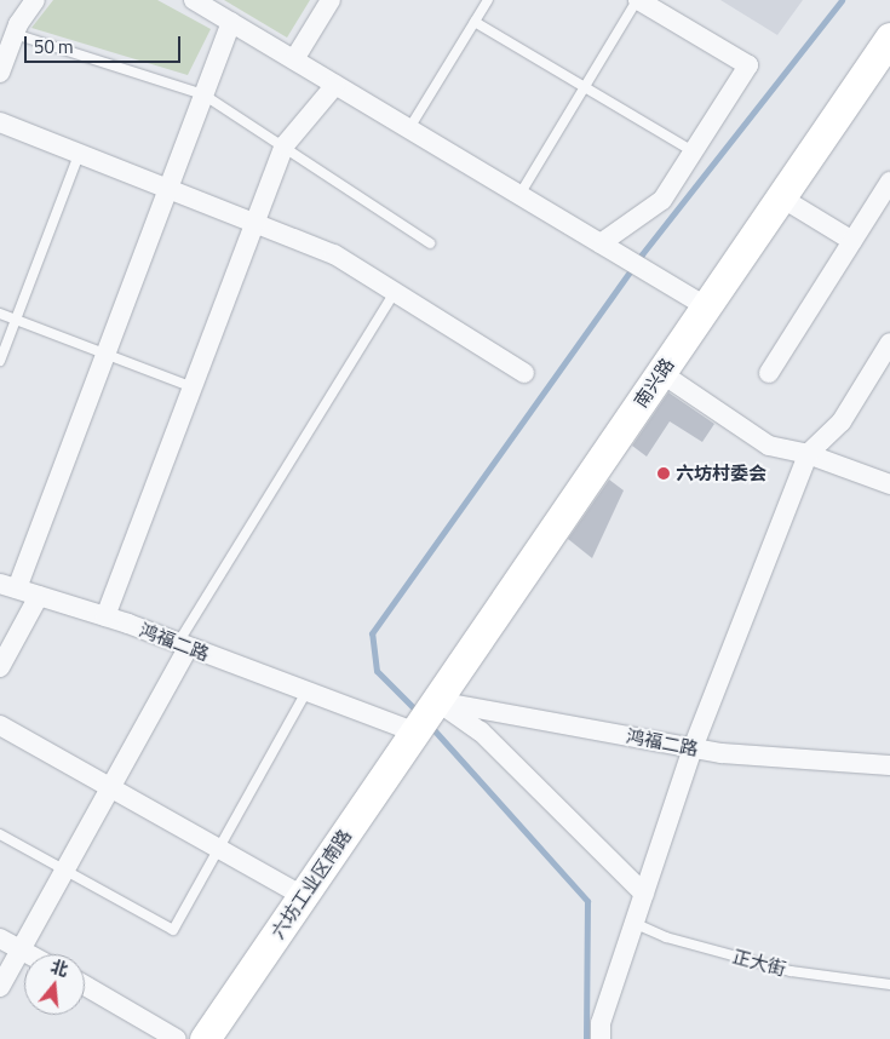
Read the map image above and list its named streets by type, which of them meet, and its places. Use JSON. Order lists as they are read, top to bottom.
{
  "streets": {
    "main road": ["南兴路", "六坊工业区南路"],
    "street": ["鸿福二路"],
    "lane": ["正大街"]
  },
  "crossings": [
    ["南兴路", "鸿福二路"],
    ["南兴路", "六坊工业区南路"],
    ["鸿福二路", "六坊工业区南路"]
  ],
  "places": ["六坊村委会"],
  "scale_bar": "50 m",
  "north": "top"
}
